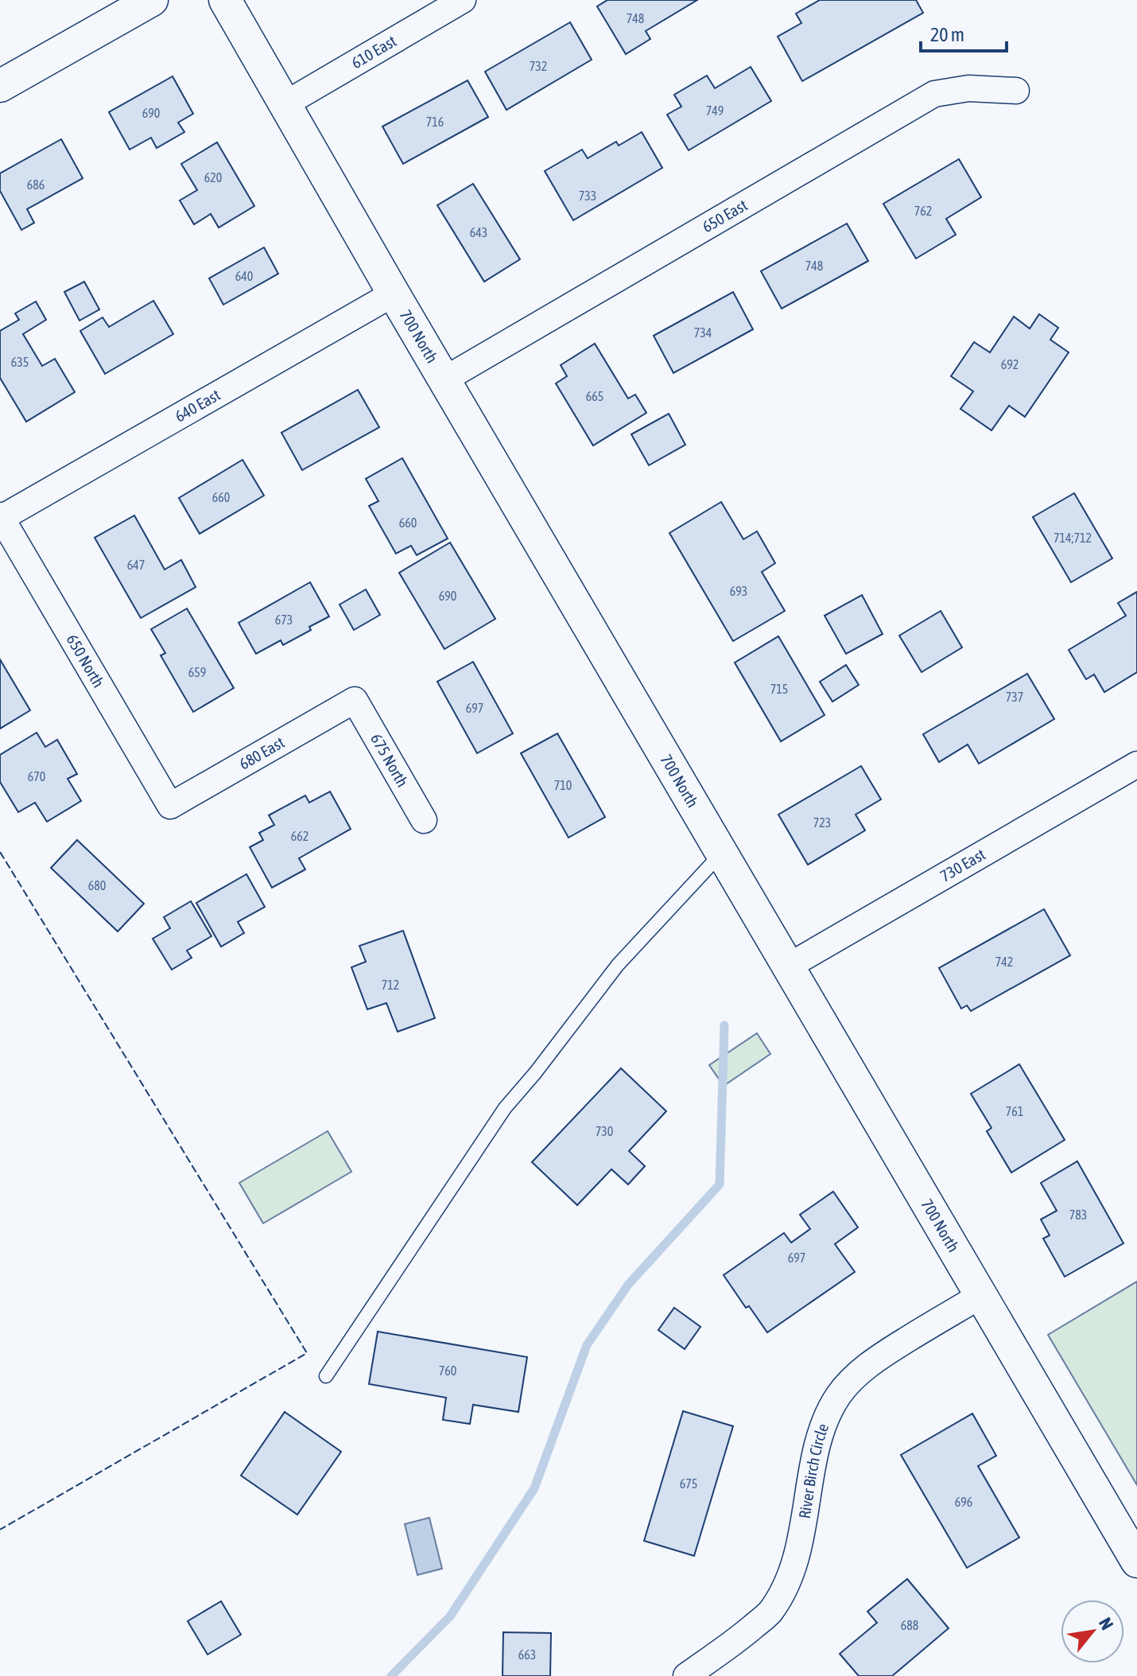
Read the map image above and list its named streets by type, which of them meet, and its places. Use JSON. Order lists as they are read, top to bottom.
{
  "streets": {
    "street": [
      "610 East",
      "650 East",
      "700 North",
      "640 East",
      "650 North",
      "680 East",
      "675 North",
      "730 East",
      "River Birch Circle"
    ]
  },
  "crossings": [
    ["610 East", "700 North"],
    ["650 East", "700 North"],
    ["700 North", "640 East"],
    ["700 North", "730 East"],
    ["700 North", "River Birch Circle"],
    ["640 East", "650 North"],
    ["650 North", "680 East"],
    ["680 East", "675 North"]
  ],
  "house_numbers": [
    "748",
    "732",
    "749",
    "690",
    "716",
    "620",
    "686",
    "733",
    "762",
    "643",
    "748",
    "640",
    "734",
    "635",
    "692",
    "665",
    "660",
    "660",
    "714;712",
    "647",
    "693",
    "690",
    "673",
    "659",
    "715",
    "737",
    "697",
    "670",
    "710",
    "723",
    "662",
    "680",
    "742",
    "712",
    "761",
    "730",
    "783",
    "697",
    "760",
    "675",
    "696",
    "688",
    "663"
  ],
  "scale_bar": "20 m",
  "north": "top right"
}
